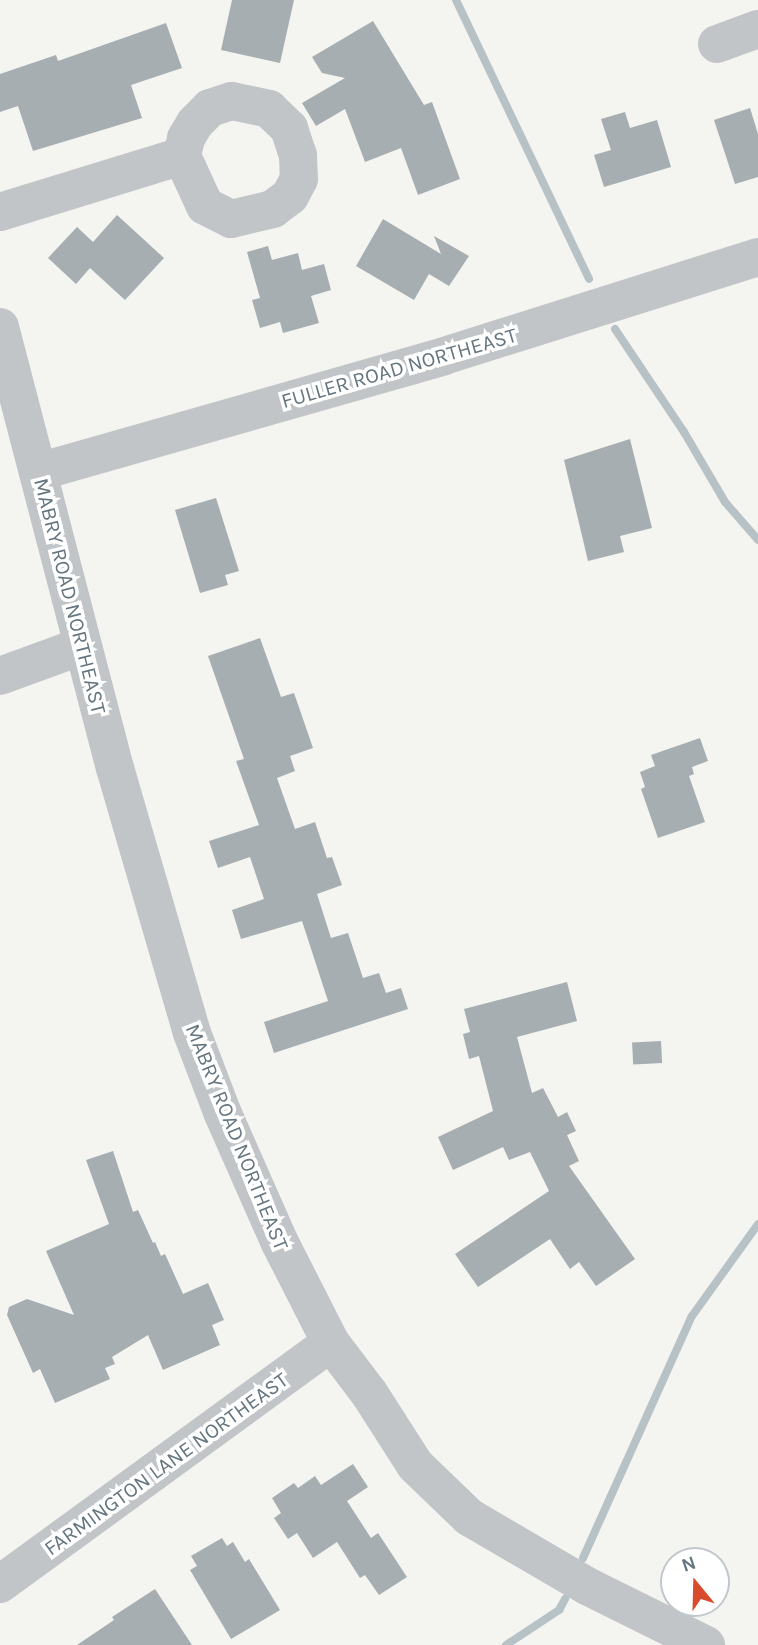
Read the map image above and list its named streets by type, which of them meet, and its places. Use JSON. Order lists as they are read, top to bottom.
{
  "streets": {
    "street": ["FULLER ROAD NORTHEAST", "MABRY ROAD NORTHEAST", "FARMINGTON LANE NORTHEAST"]
  },
  "crossings": [
    ["FULLER ROAD NORTHEAST", "MABRY ROAD NORTHEAST"],
    ["MABRY ROAD NORTHEAST", "FARMINGTON LANE NORTHEAST"]
  ],
  "north": "top"
}
